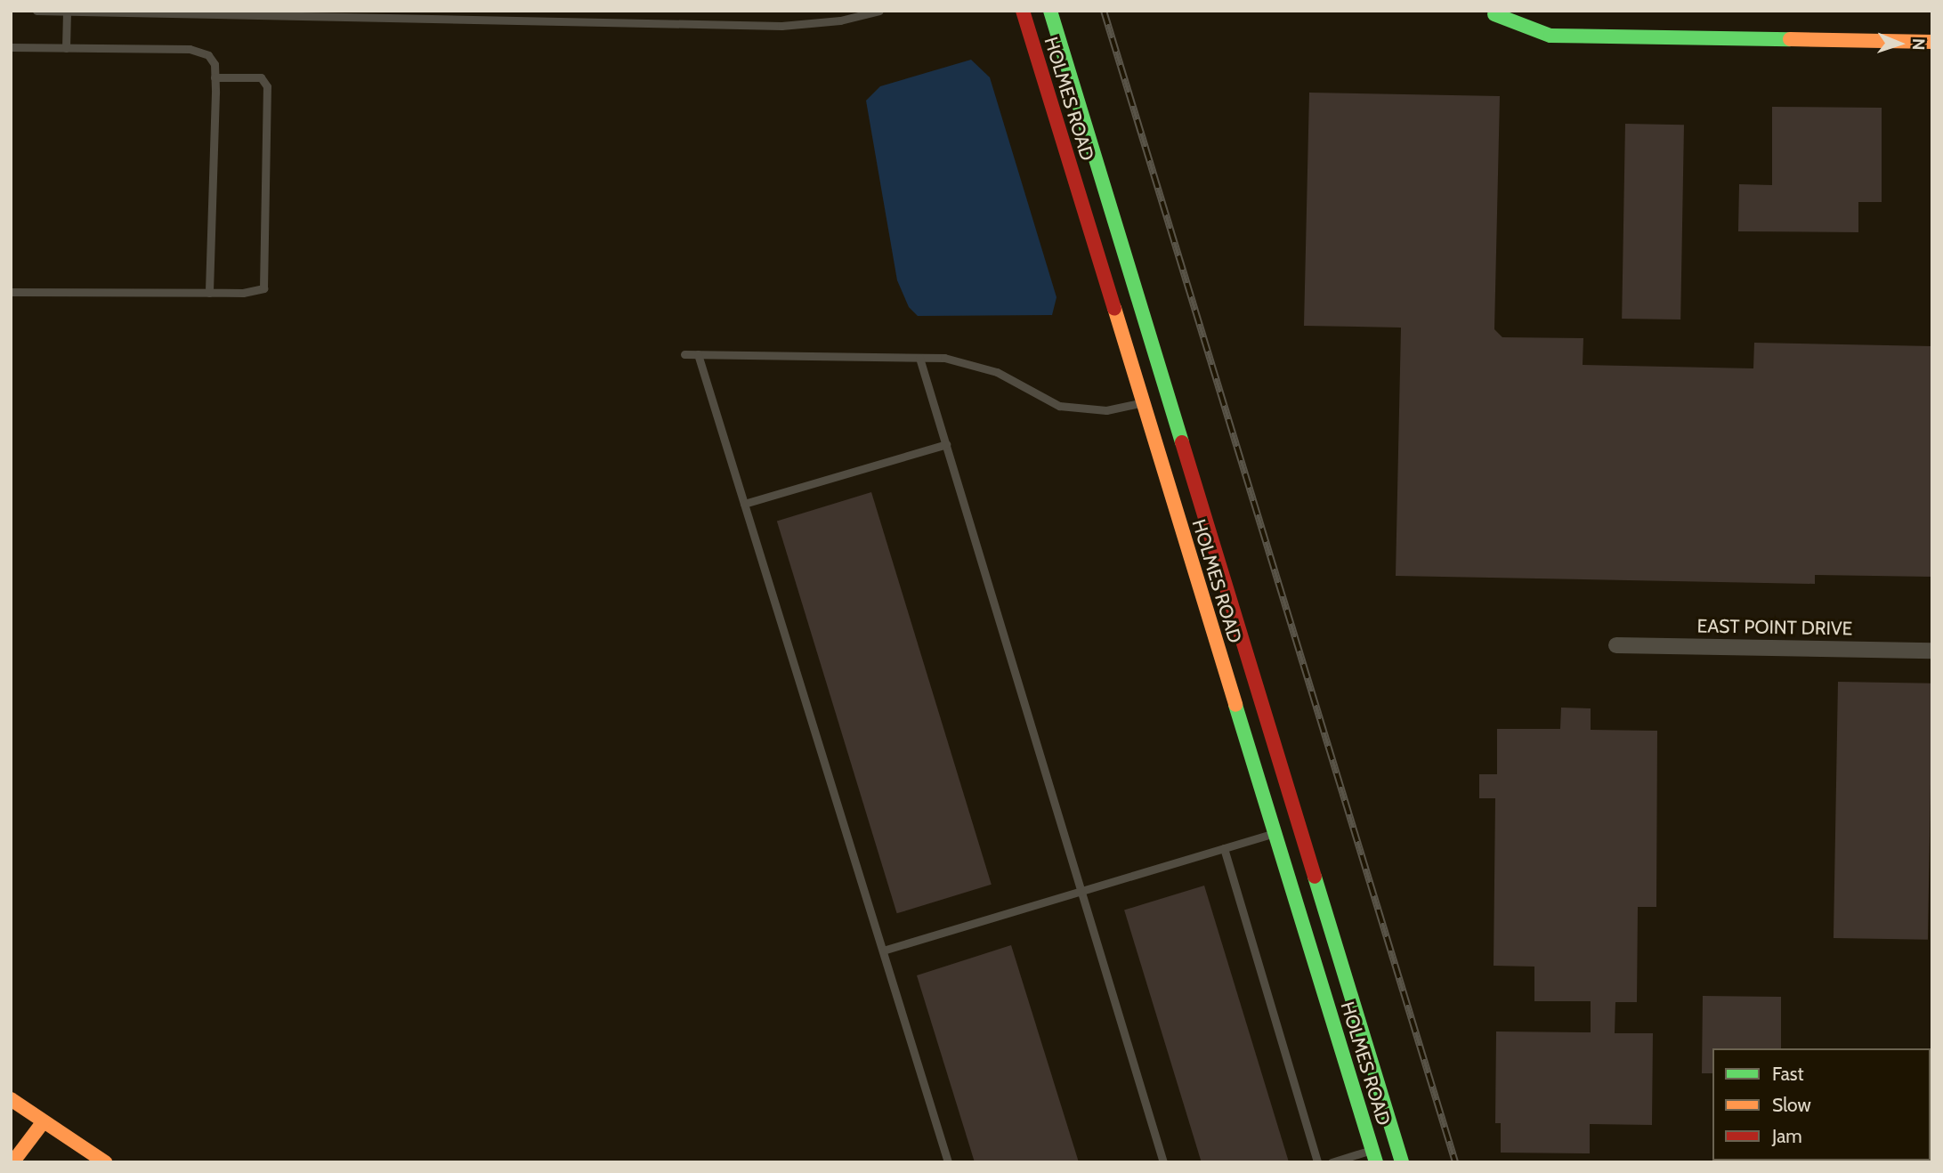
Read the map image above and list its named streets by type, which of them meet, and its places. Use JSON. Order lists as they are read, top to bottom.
{
  "streets": {
    "main road": ["HOLMES ROAD"],
    "street": ["EAST POINT DRIVE"]
  },
  "legend": ["Fast", "Slow", "Jam"],
  "north": "right"
}
